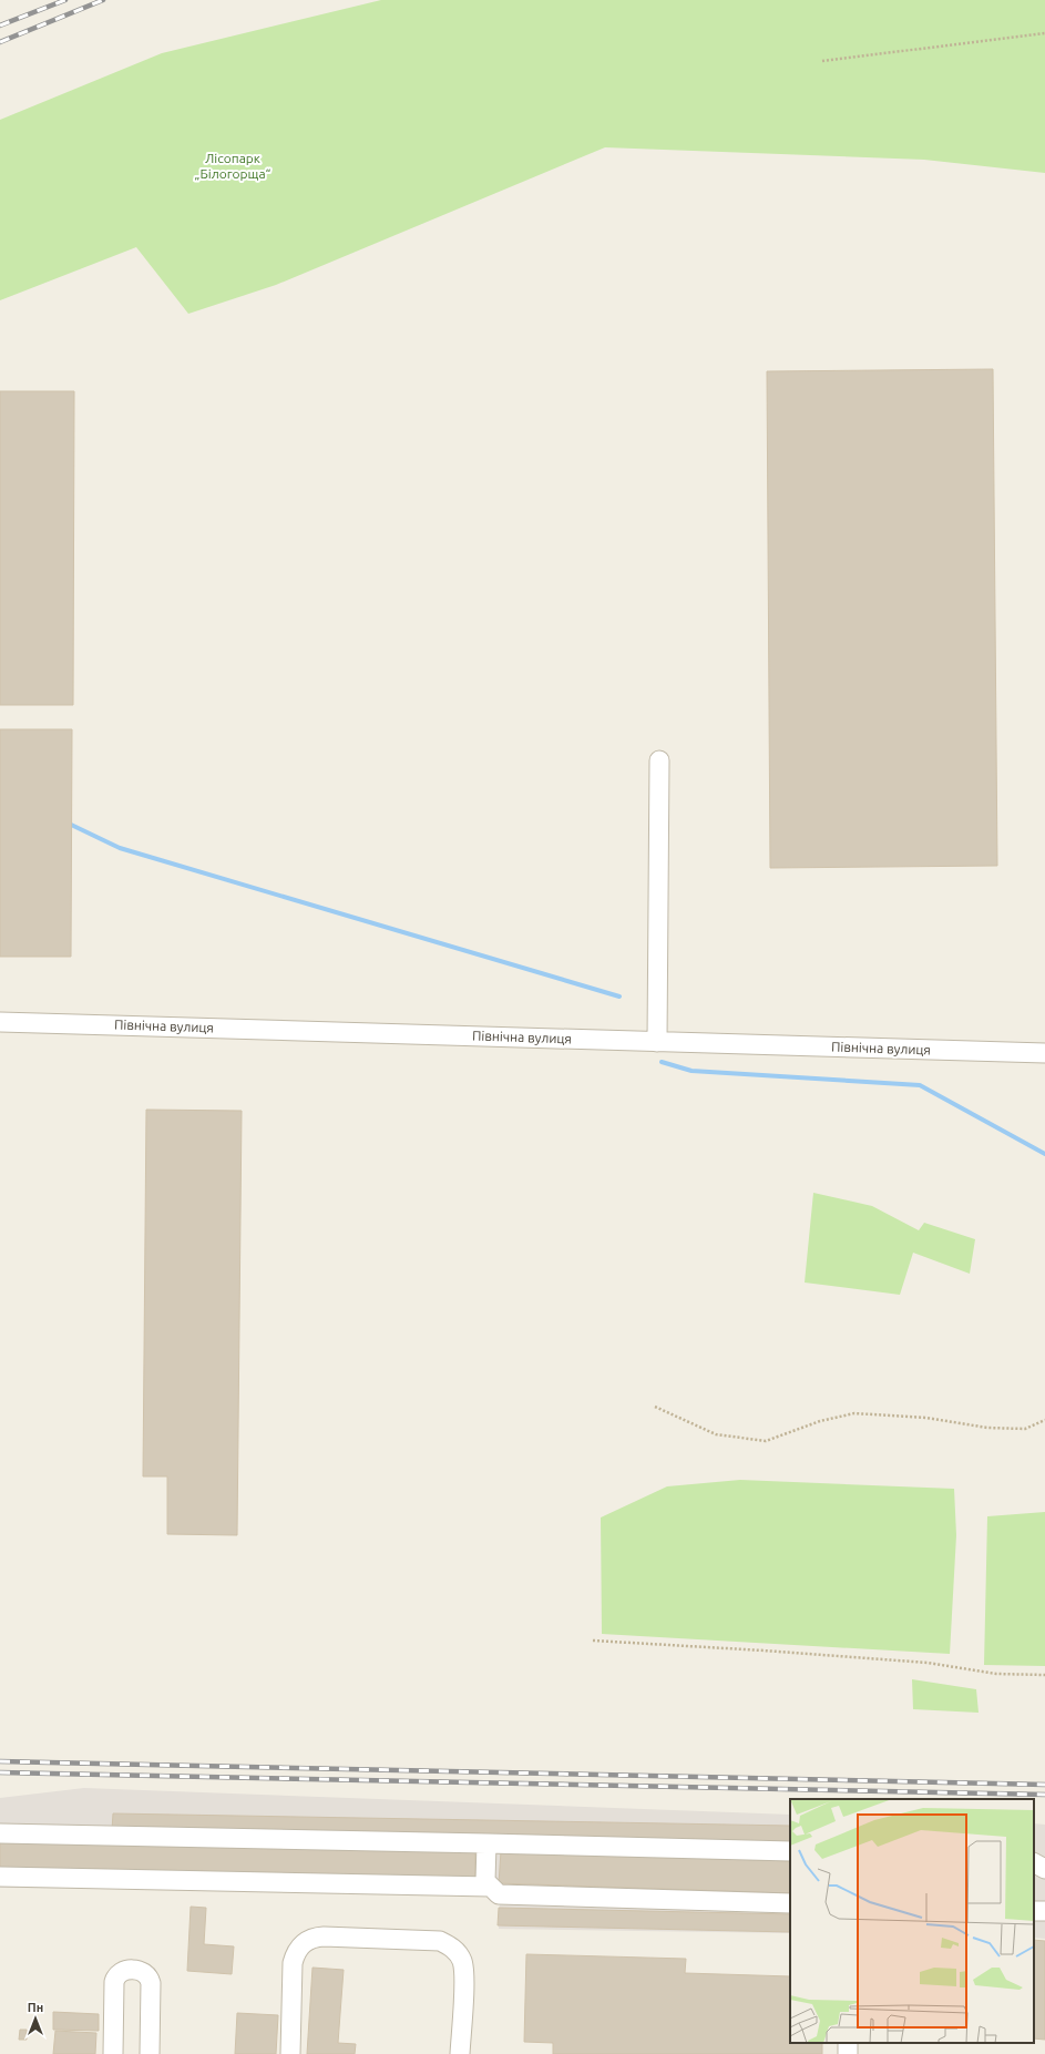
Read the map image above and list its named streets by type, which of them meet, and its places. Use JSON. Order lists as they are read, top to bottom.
{
  "streets": {
    "street": ["Північна вулиця"]
  },
  "parks": ["Лісопарк „Білогорща“"],
  "north": "top"
}
